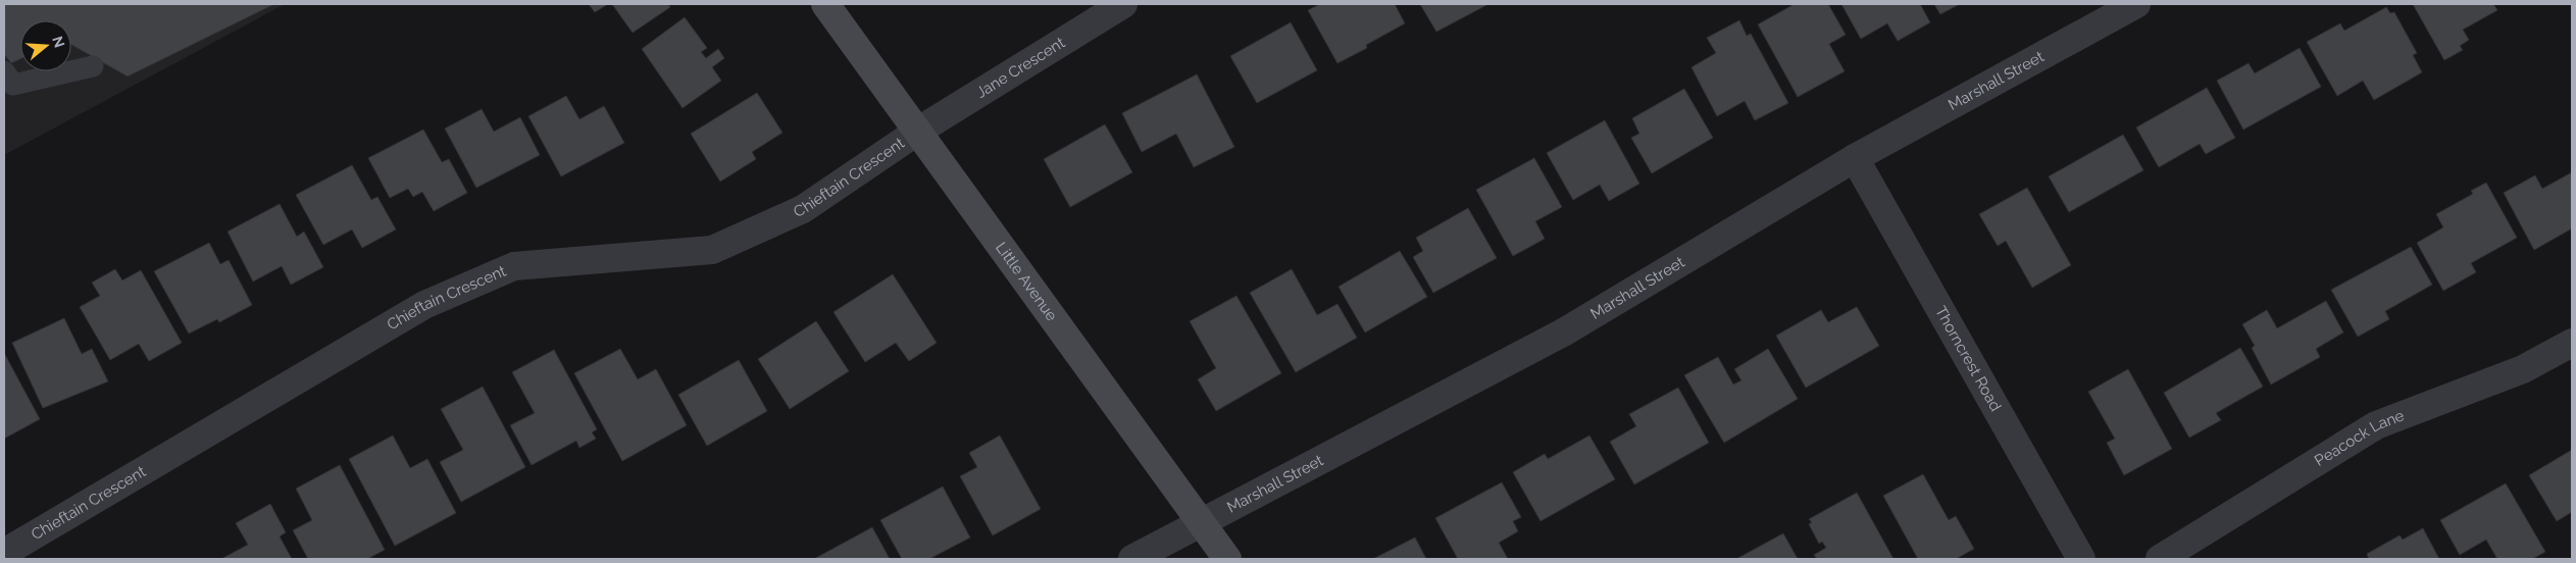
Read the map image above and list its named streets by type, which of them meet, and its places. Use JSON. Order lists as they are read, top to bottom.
{
  "streets": {
    "street": [
      "Jane Crescent",
      "Marshall Street",
      "Chieftain Crescent",
      "Little Avenue",
      "Thorncrest Road",
      "Peacock Lane"
    ]
  },
  "crossings": [
    ["Jane Crescent", "Chieftain Crescent"],
    ["Jane Crescent", "Little Avenue"],
    ["Marshall Street", "Little Avenue"],
    ["Marshall Street", "Thorncrest Road"],
    ["Chieftain Crescent", "Little Avenue"]
  ],
  "north": "right"
}
